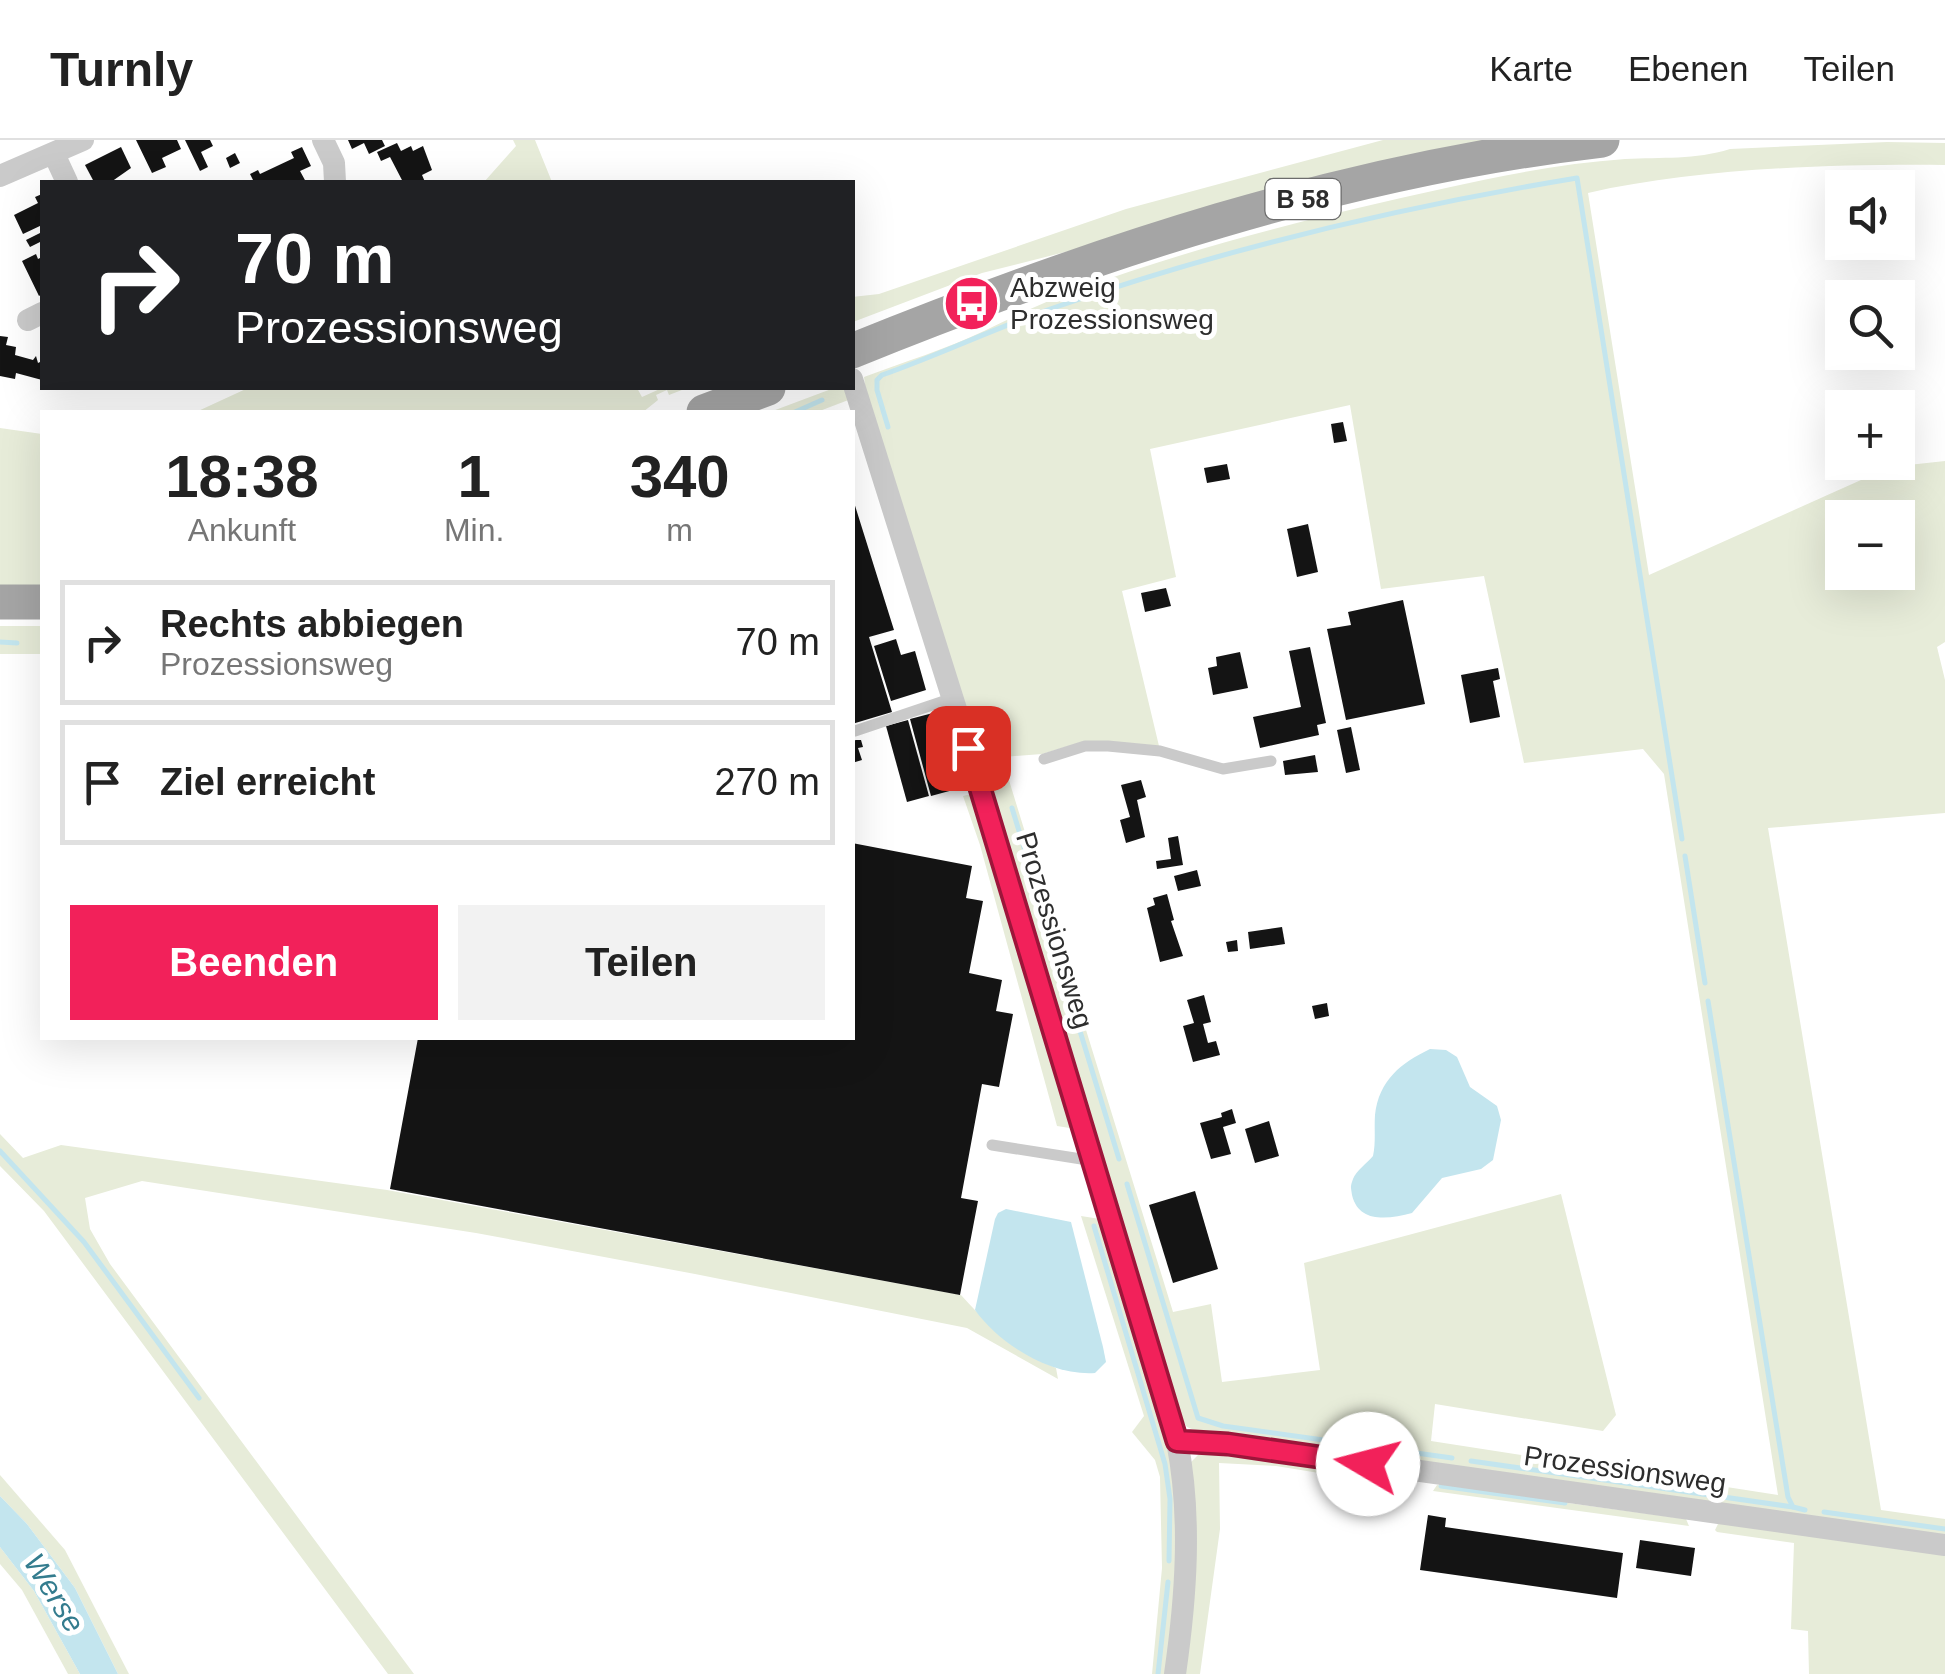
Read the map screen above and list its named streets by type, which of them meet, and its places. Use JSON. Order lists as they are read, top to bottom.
{
  "streets": {
    "main road": ["B 58"],
    "street": ["Prozessionsweg"]
  },
  "water": ["Werse"],
  "places": {
    "bus stop": ["Abzweig Prozessionsweg"]
  },
  "page": {
    "header": "Turnly",
    "nav": ["Karte", "Ebenen", "Teilen"],
    "map_buttons": ["+", "−"],
    "turn": ["70 m", "Prozessionsweg"],
    "eta": [
      "18:38",
      "Ankunft",
      "1",
      "Min.",
      "340",
      "m"
    ],
    "list": [
      {
        "name": "Rechts abbiegen",
        "note": "Prozessionsweg",
        "value": "70 m"
      },
      {
        "name": "Ziel erreicht",
        "value": "270 m"
      }
    ],
    "buttons": ["Beenden", "Teilen"]
  }
}
